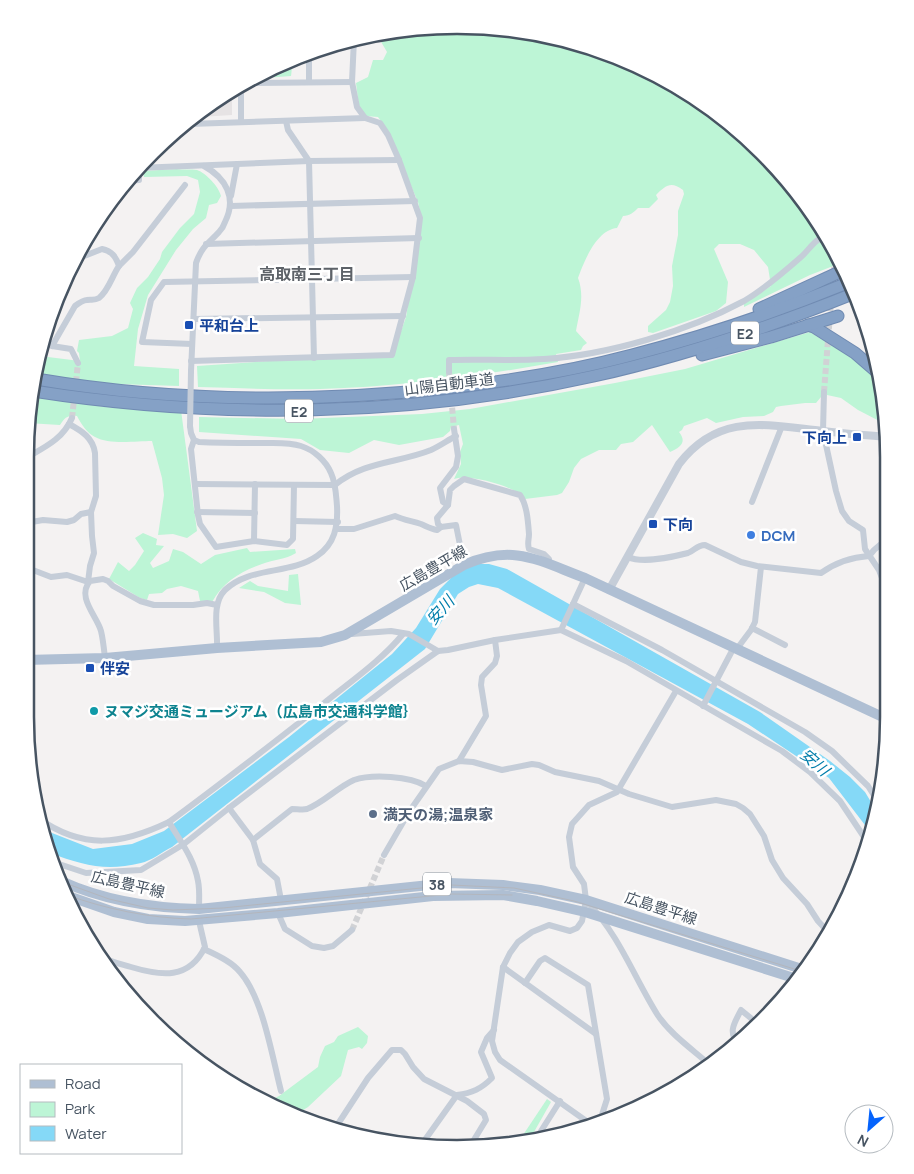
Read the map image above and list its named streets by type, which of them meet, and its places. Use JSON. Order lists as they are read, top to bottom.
{
  "streets": {
    "highway": ["E2", "山陽自動車道"],
    "main road": ["広島豊平線", "38"]
  },
  "districts": ["高取南三丁目"],
  "water": ["安川"],
  "places": {
    "transit": [
      "平和台上",
      "下向上",
      "下向",
      "伴安"
    ],
    "other": ["DCM", "ヌマジ交通ミュージアム（広島市交通科学館｝", "満天の湯;温泉家"]
  },
  "legend": ["Road", "Park", "Water"],
  "north": "bottom left"
}
